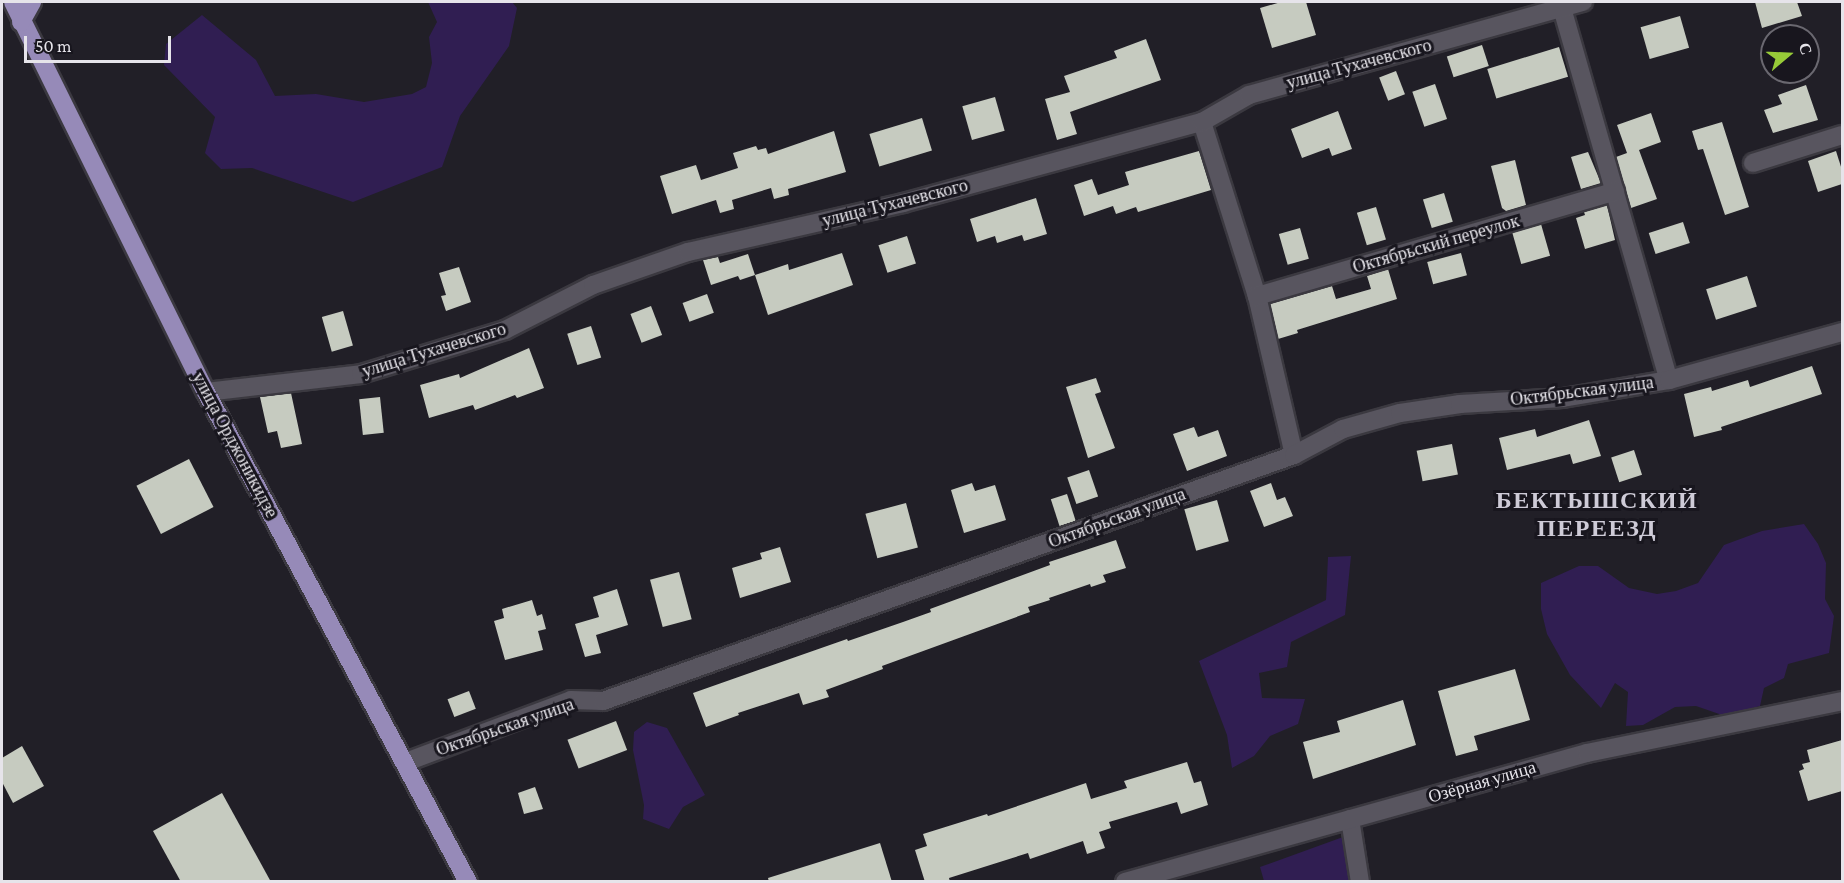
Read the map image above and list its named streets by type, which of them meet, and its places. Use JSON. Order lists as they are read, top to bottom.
{
  "streets": {
    "main road": ["улица Орджоникидзе"],
    "street": [
      "улица Тухачевского",
      "Октябрьский переулок",
      "Октябрьская улица",
      "Озёрная улица"
    ]
  },
  "crossings": [
    ["улица Тухачевского", "улица Орджоникидзе"],
    ["Октябрьская улица", "улица Орджоникидзе"]
  ],
  "districts": ["БЕКТЫШСКИЙ ПЕРЕЕЗД"],
  "scale_bar": "50 m",
  "north": "right"
}
